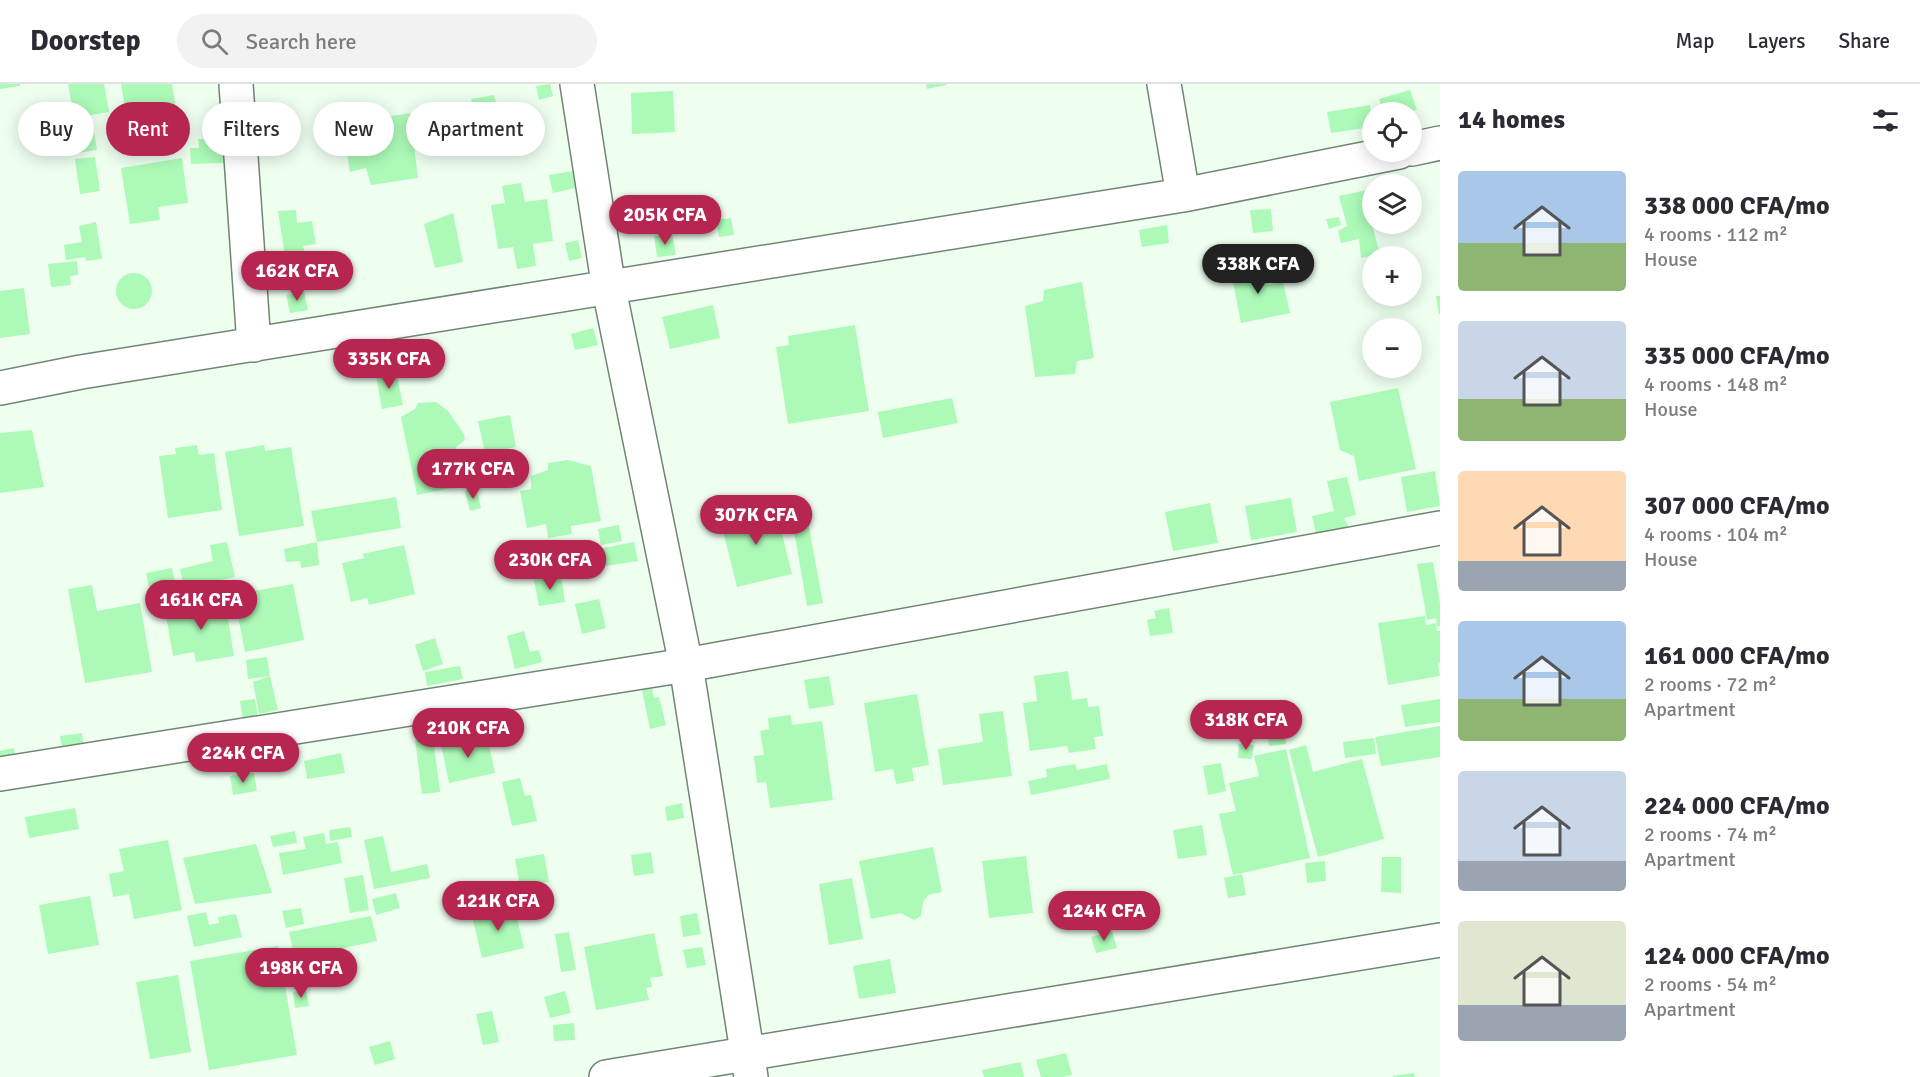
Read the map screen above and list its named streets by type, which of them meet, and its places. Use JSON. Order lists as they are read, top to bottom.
{
  "page": {
    "header": "Doorstep",
    "search": "Search here",
    "nav": ["Map", "Layers", "Share"],
    "heading": "14 homes",
    "map_buttons": ["+", "−"],
    "chip": [
      "Buy",
      "Rent",
      "Filters",
      "New",
      "Apartment"
    ],
    "list": [
      {
        "name": "338 000 CFA/mo",
        "note": "4 rooms · 112 m² · House"
      },
      {
        "name": "335 000 CFA/mo",
        "note": "4 rooms · 148 m² · House"
      },
      {
        "name": "307 000 CFA/mo",
        "note": "4 rooms · 104 m² · House"
      },
      {
        "name": "161 000 CFA/mo",
        "note": "2 rooms · 72 m² · Apartment"
      },
      {
        "name": "224 000 CFA/mo",
        "note": "2 rooms · 74 m² · Apartment"
      },
      {
        "name": "124 000 CFA/mo",
        "note": "2 rooms · 54 m² · Apartment"
      }
    ],
    "price": [
      "205K CFA",
      "338K CFA",
      "162K CFA",
      "335K CFA",
      "177K CFA",
      "307K CFA",
      "230K CFA",
      "161K CFA",
      "318K CFA",
      "210K CFA",
      "224K CFA",
      "121K CFA",
      "124K CFA",
      "198K CFA"
    ]
  }
}
